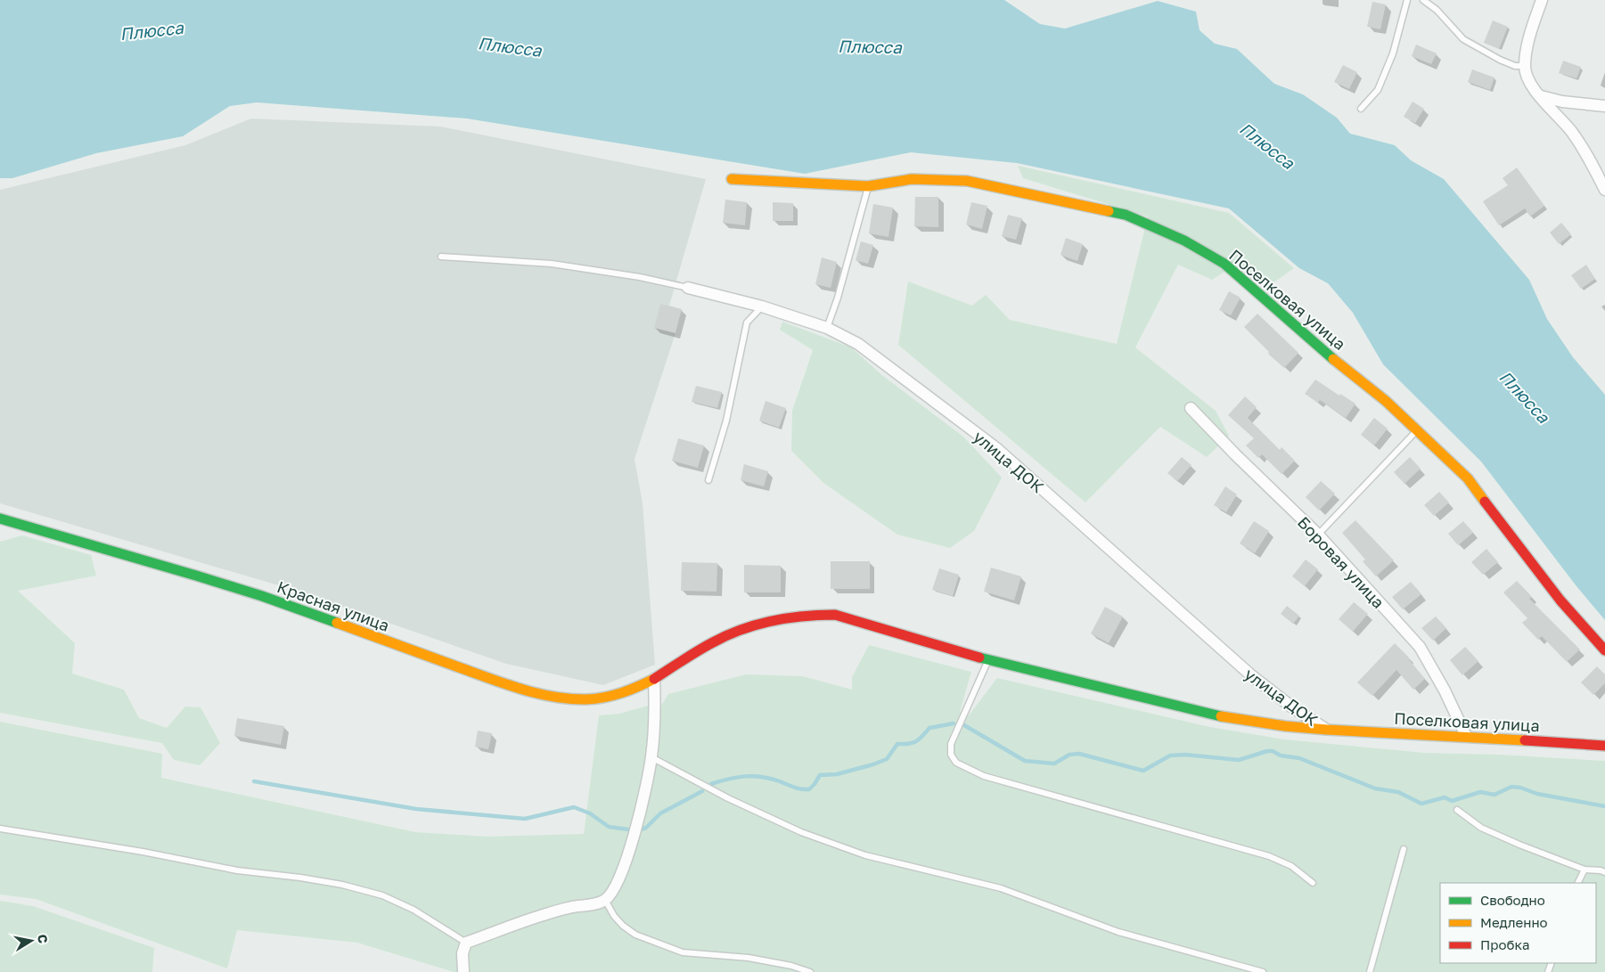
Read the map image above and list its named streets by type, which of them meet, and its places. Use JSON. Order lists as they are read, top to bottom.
{
  "streets": {
    "street": [
      "Поселковая улица",
      "улица ДОК",
      "Боровая улица",
      "Красная улица"
    ]
  },
  "crossings": [
    ["Поселковая улица", "улица ДОК"],
    ["Поселковая улица", "Боровая улица"],
    ["улица ДОК", "Красная улица"]
  ],
  "water": ["Плюсса"],
  "legend": ["Свободно", "Медленно", "Пробка"],
  "north": "right"
}
